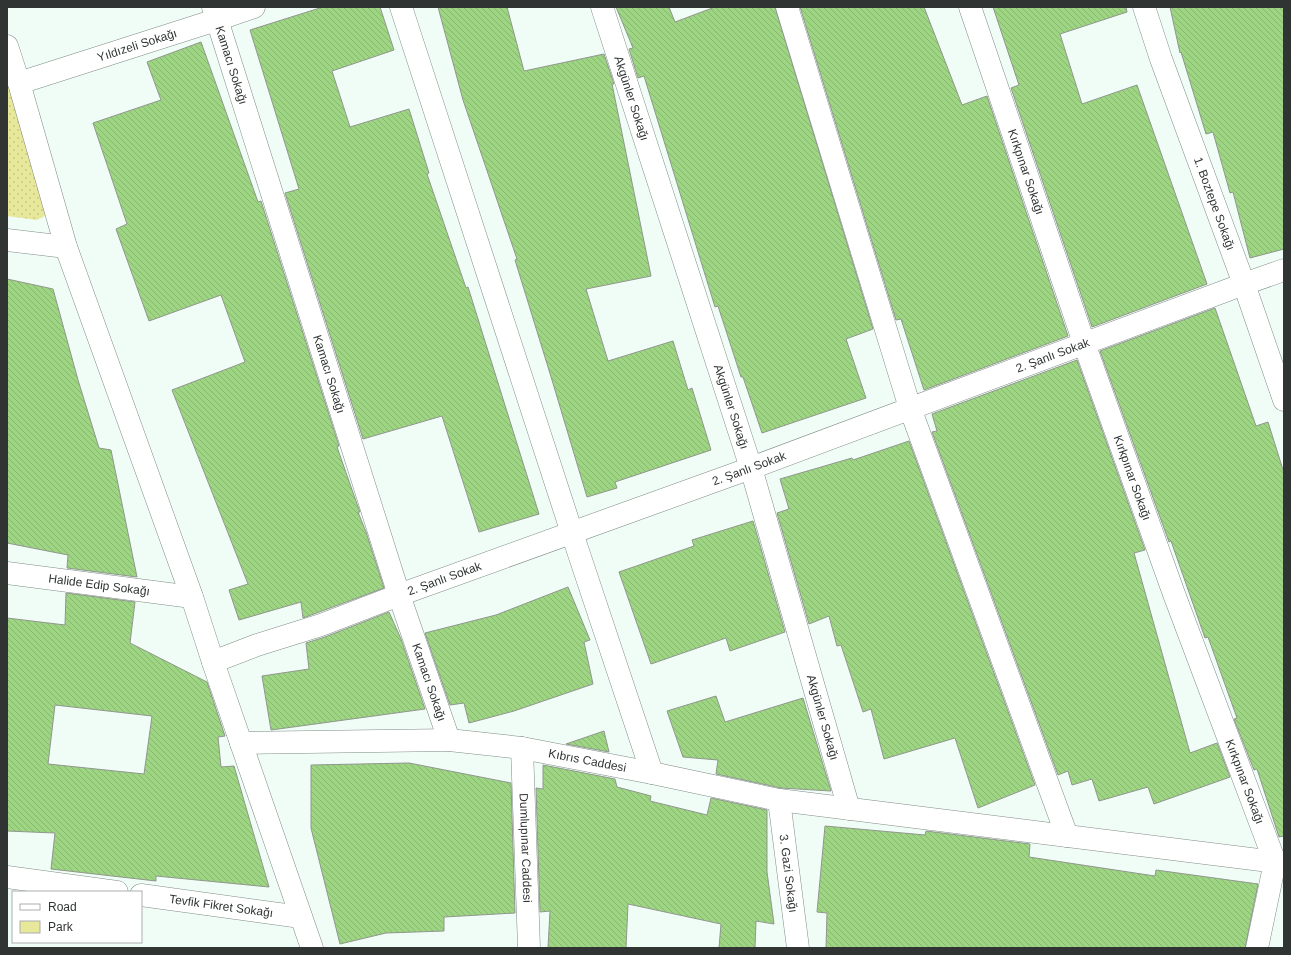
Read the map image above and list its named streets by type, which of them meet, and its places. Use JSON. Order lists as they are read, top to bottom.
{
  "streets": {
    "street": [
      "Yıldızeli Sokağı",
      "Kamacı Sokağı",
      "Akgünler Sokağı",
      "Kırkpınar Sokağı",
      "1. Boztepe Sokağı",
      "2. Şanlı Sokak",
      "Halide Edip Sokağı",
      "Kıbrıs Caddesi",
      "Dumlupınar Caddesi",
      "3. Gazi Sokağı",
      "Tevfik Fikret Sokağı"
    ]
  },
  "crossings": [
    ["Yıldızeli Sokağı", "Kamacı Sokağı"],
    ["Kamacı Sokağı", "2. Şanlı Sokak"],
    ["Kamacı Sokağı", "Kıbrıs Caddesi"],
    ["Akgünler Sokağı", "2. Şanlı Sokak"],
    ["Akgünler Sokağı", "Kıbrıs Caddesi"],
    ["Kırkpınar Sokağı", "2. Şanlı Sokak"],
    ["Kırkpınar Sokağı", "Kıbrıs Caddesi"],
    ["1. Boztepe Sokağı", "2. Şanlı Sokak"],
    ["Kıbrıs Caddesi", "Dumlupınar Caddesi"],
    ["Kıbrıs Caddesi", "3. Gazi Sokağı"]
  ],
  "legend": ["Road", "Park"]
}
